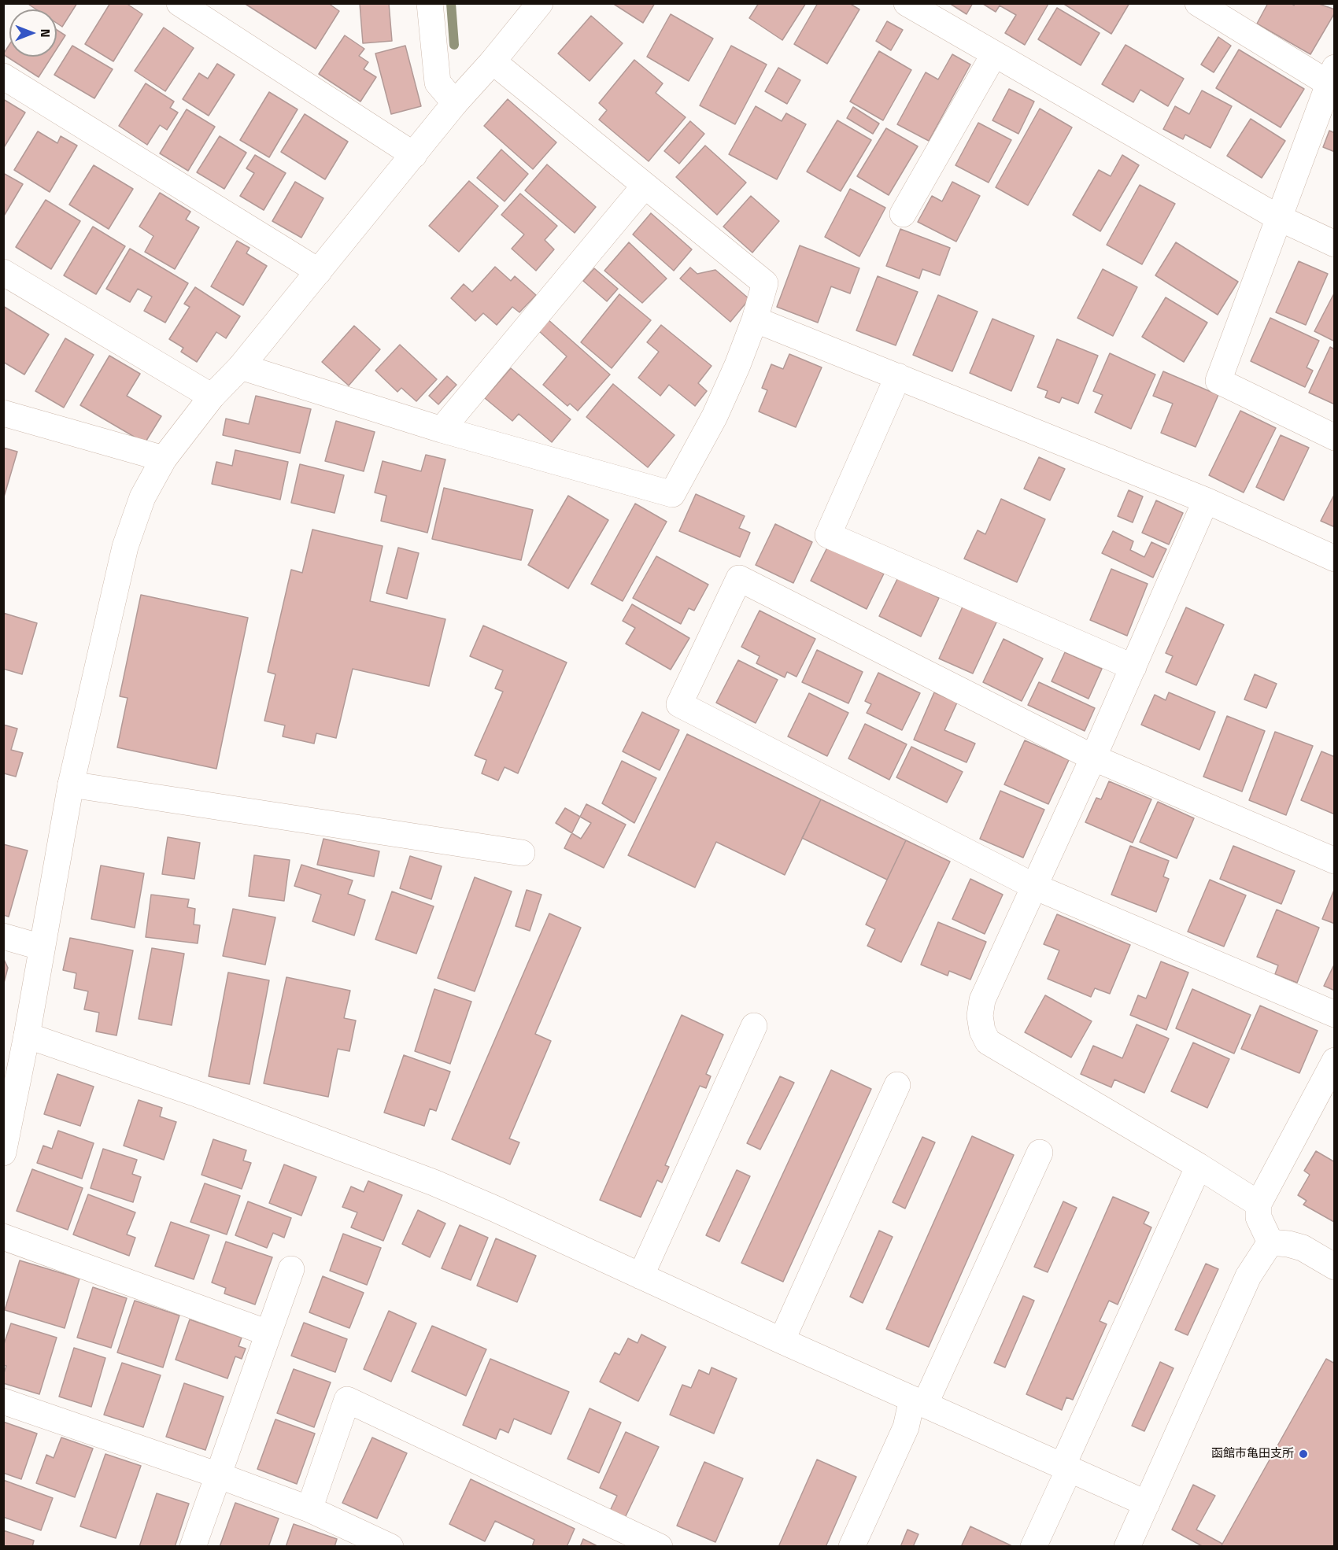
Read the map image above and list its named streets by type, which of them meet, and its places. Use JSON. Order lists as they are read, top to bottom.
{
  "places": ["函館市亀田支所"],
  "north": "right"
}
